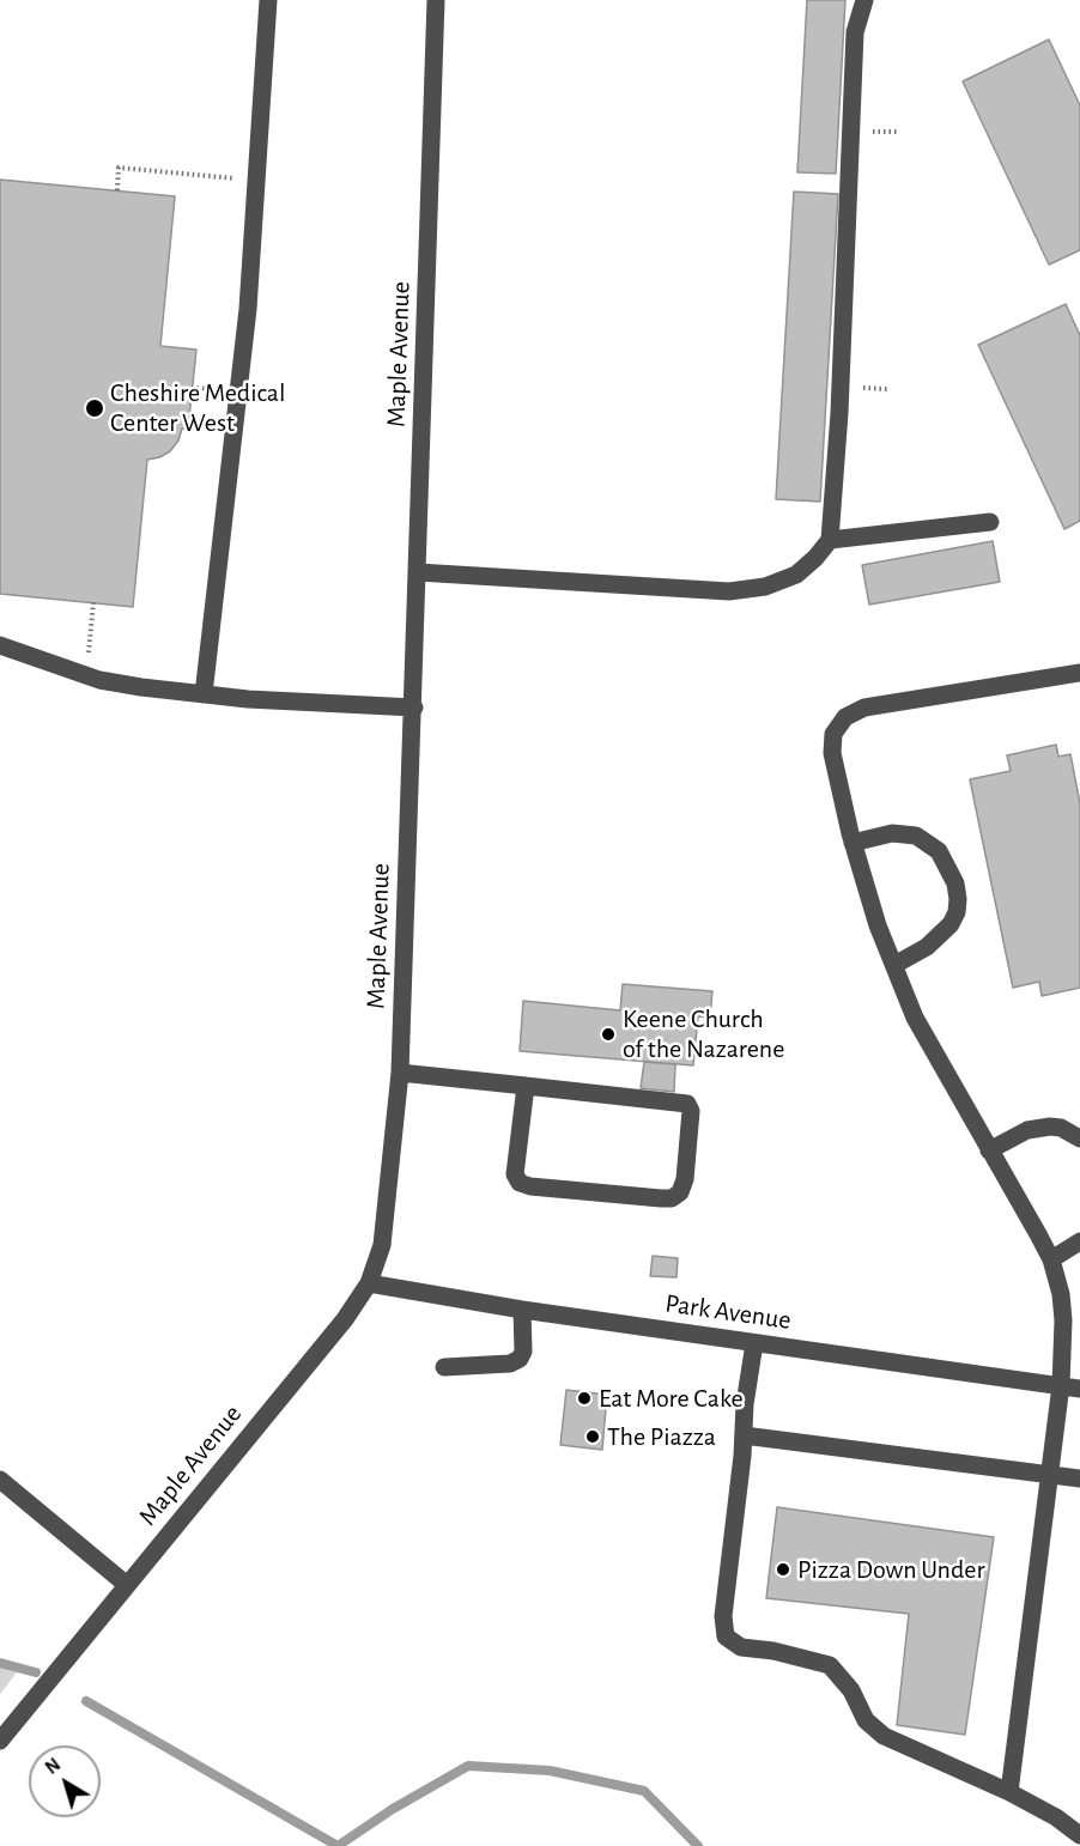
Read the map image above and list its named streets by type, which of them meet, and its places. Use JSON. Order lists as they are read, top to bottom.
{
  "streets": {
    "street": ["Maple Avenue", "Park Avenue"]
  },
  "crossings": [
    ["Maple Avenue", "Park Avenue"]
  ],
  "places": [
    "Cheshire Medical Center West",
    "Keene Church of the Nazarene",
    "Eat More Cake",
    "The Piazza",
    "Pizza Down Under"
  ],
  "north": "top left"
}
